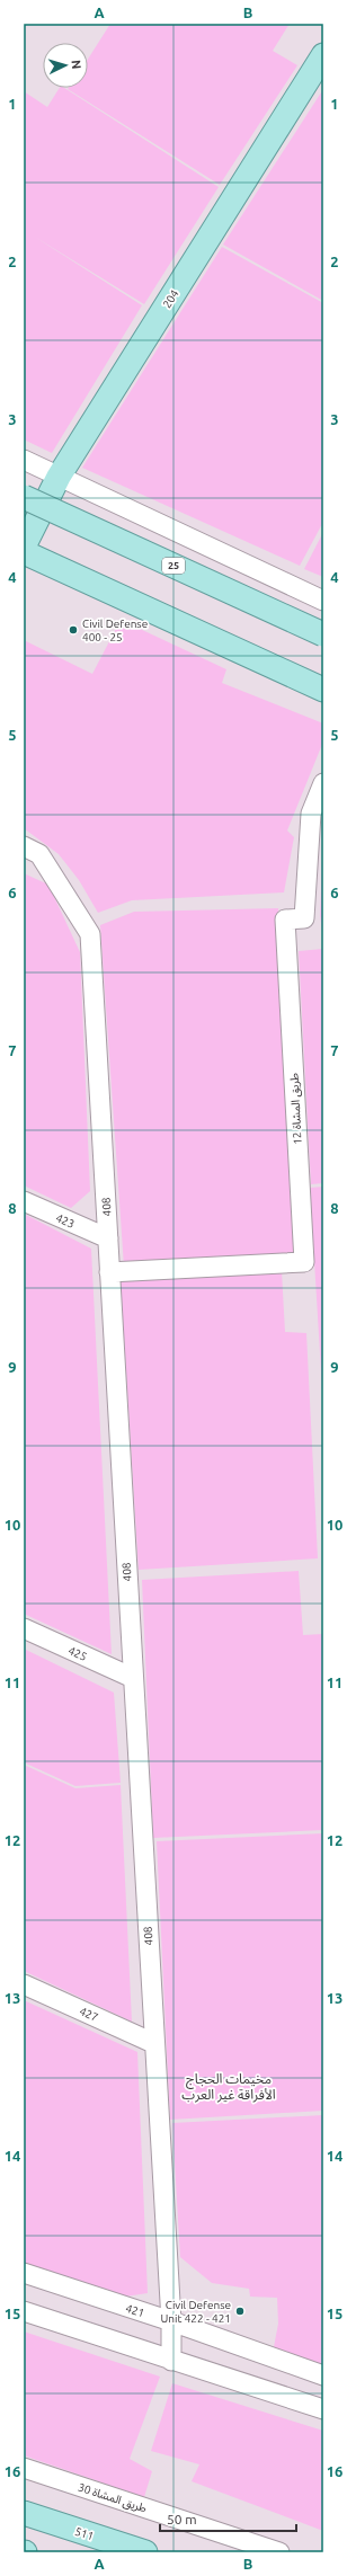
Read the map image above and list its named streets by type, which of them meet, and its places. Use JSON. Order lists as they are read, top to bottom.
{
  "streets": {
    "main road": ["204", "25", "511"],
    "street": [
      "طريق المشاة 12",
      "408",
      "423",
      "425",
      "427",
      "421",
      "طريق المشاة 30"
    ]
  },
  "crossings": [
    ["طريق المشاة 12", "408"],
    ["408", "423"],
    ["408", "425"],
    ["408", "427"],
    ["408", "421"]
  ],
  "districts": ["مخيمات الحجاج الأفراقة غير العرب"],
  "places": ["Civil Defense 400 - 25", "Civil Defense Unit 422 - 421"],
  "scale_bar": "50 m",
  "north": "right",
  "grid": {
    "columns": ["A", "B"],
    "rows": [
      "1",
      "2",
      "3",
      "4",
      "5",
      "6",
      "7",
      "8",
      "9",
      "10",
      "11",
      "12",
      "13",
      "14",
      "15",
      "16"
    ]
  }
}
